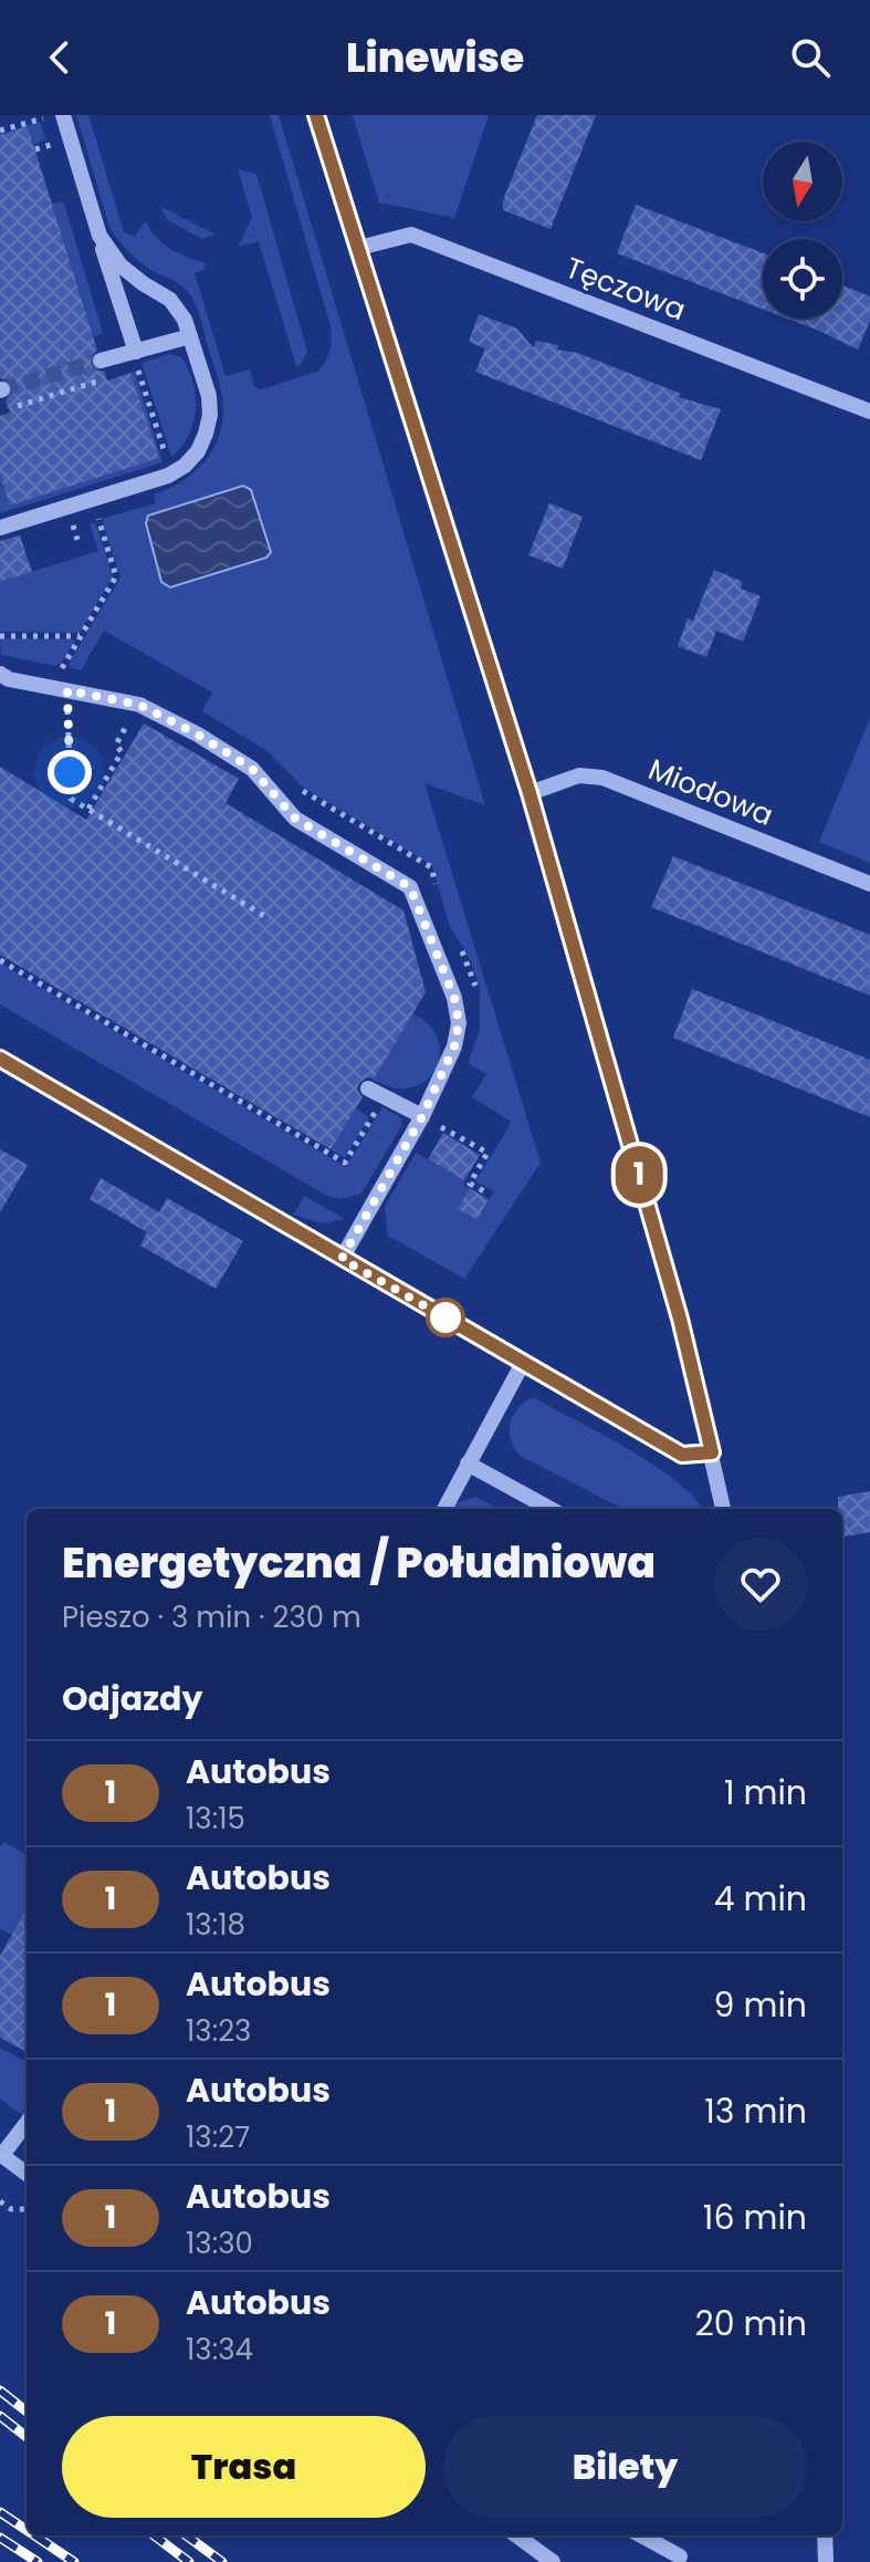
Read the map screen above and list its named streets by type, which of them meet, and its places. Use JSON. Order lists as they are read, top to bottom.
{
  "streets": {
    "street": ["Tęczowa", "Miodowa"]
  },
  "lines": ["bus line 1"],
  "north": "bottom",
  "page": {
    "header": "Linewise",
    "on_map": "1",
    "heading": [
      ["Energetyczna / Południowa", "Pieszo · 3 min · 230 m"],
      "Odjazdy"
    ],
    "list": [
      {
        "mark": "1",
        "name": "Autobus",
        "note": "13:15",
        "value": "1 min"
      },
      {
        "mark": "1",
        "name": "Autobus",
        "note": "13:18",
        "value": "4 min"
      },
      {
        "mark": "1",
        "name": "Autobus",
        "note": "13:23",
        "value": "9 min"
      },
      {
        "mark": "1",
        "name": "Autobus",
        "note": "13:27",
        "value": "13 min"
      },
      {
        "mark": "1",
        "name": "Autobus",
        "note": "13:30",
        "value": "16 min"
      },
      {
        "mark": "1",
        "name": "Autobus",
        "note": "13:34",
        "value": "20 min"
      }
    ],
    "buttons": ["Trasa", "Bilety"]
  }
}
